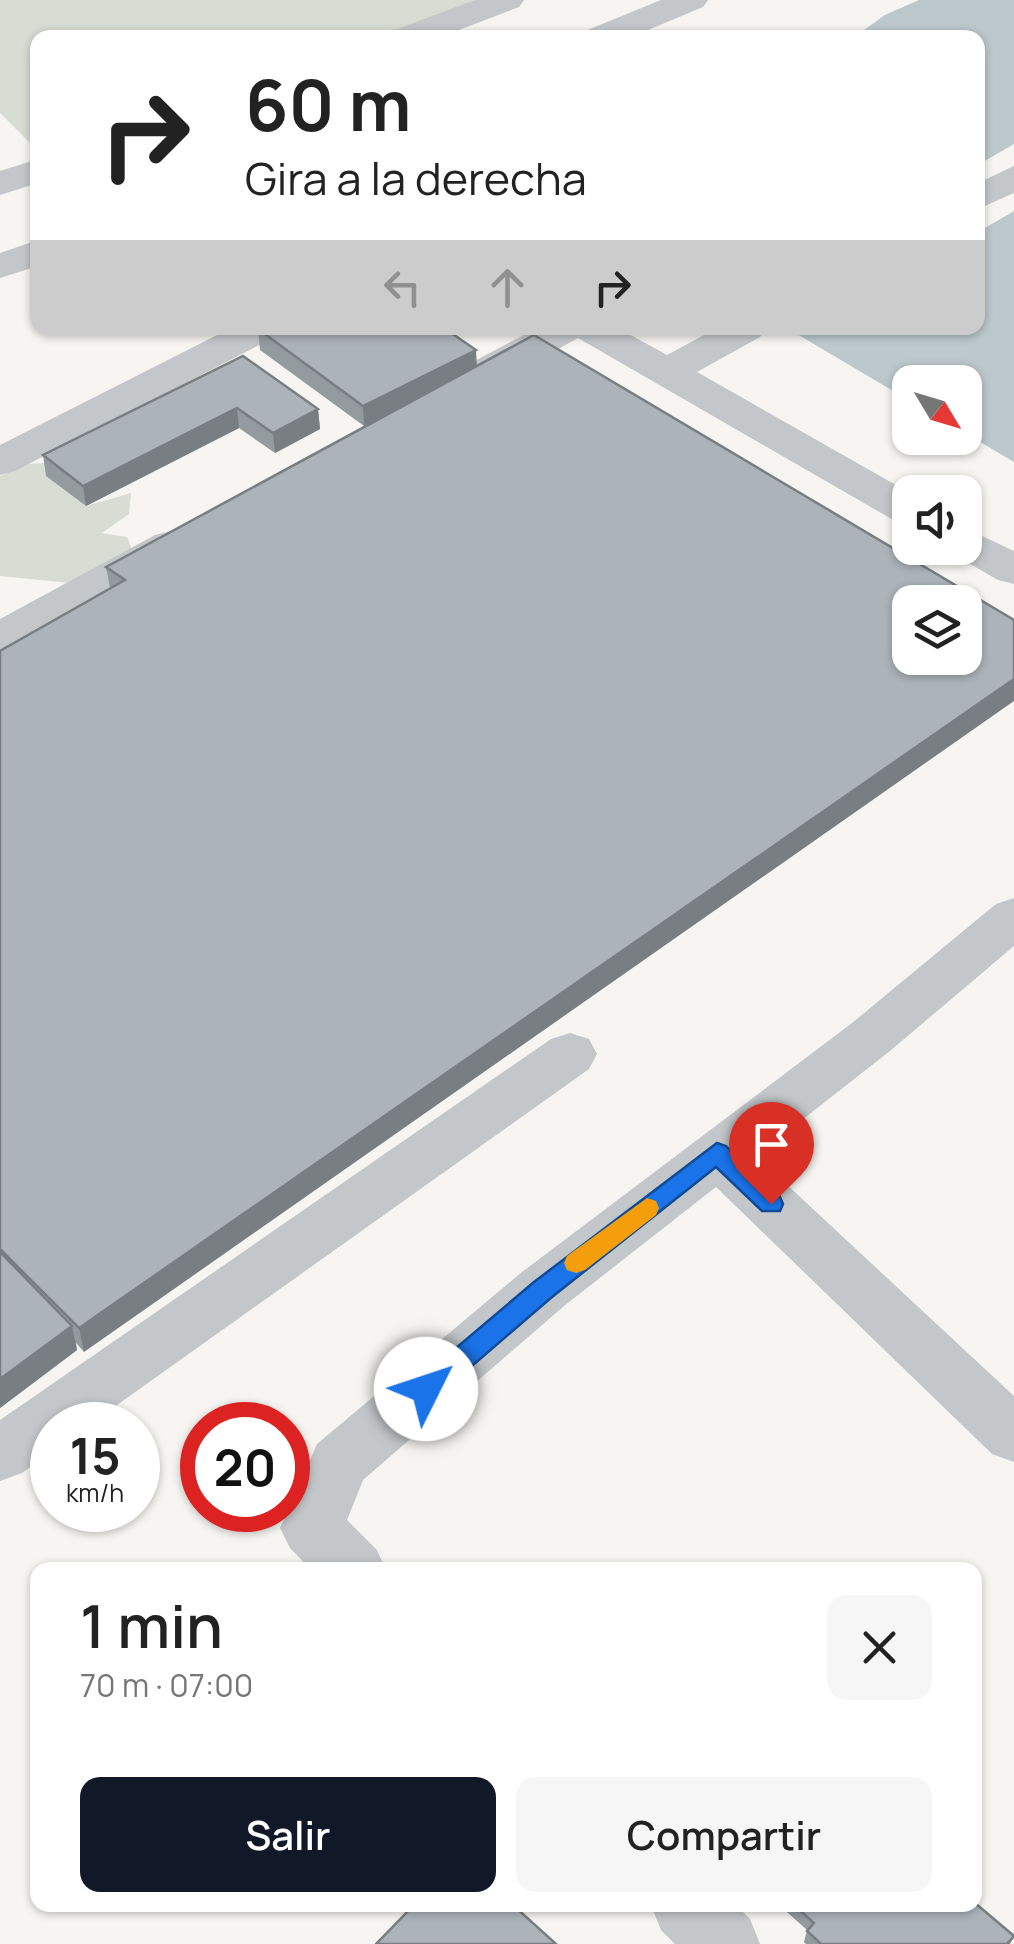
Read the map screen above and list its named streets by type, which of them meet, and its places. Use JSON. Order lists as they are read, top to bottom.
{
  "north": "bottom right",
  "page": {
    "turn": ["60 m", "Gira a la derecha"],
    "speed": "15 km/h",
    "limit": "20",
    "heading": ["1 min", "70 m · 07:00"],
    "buttons": ["Salir", "Compartir"]
  }
}
